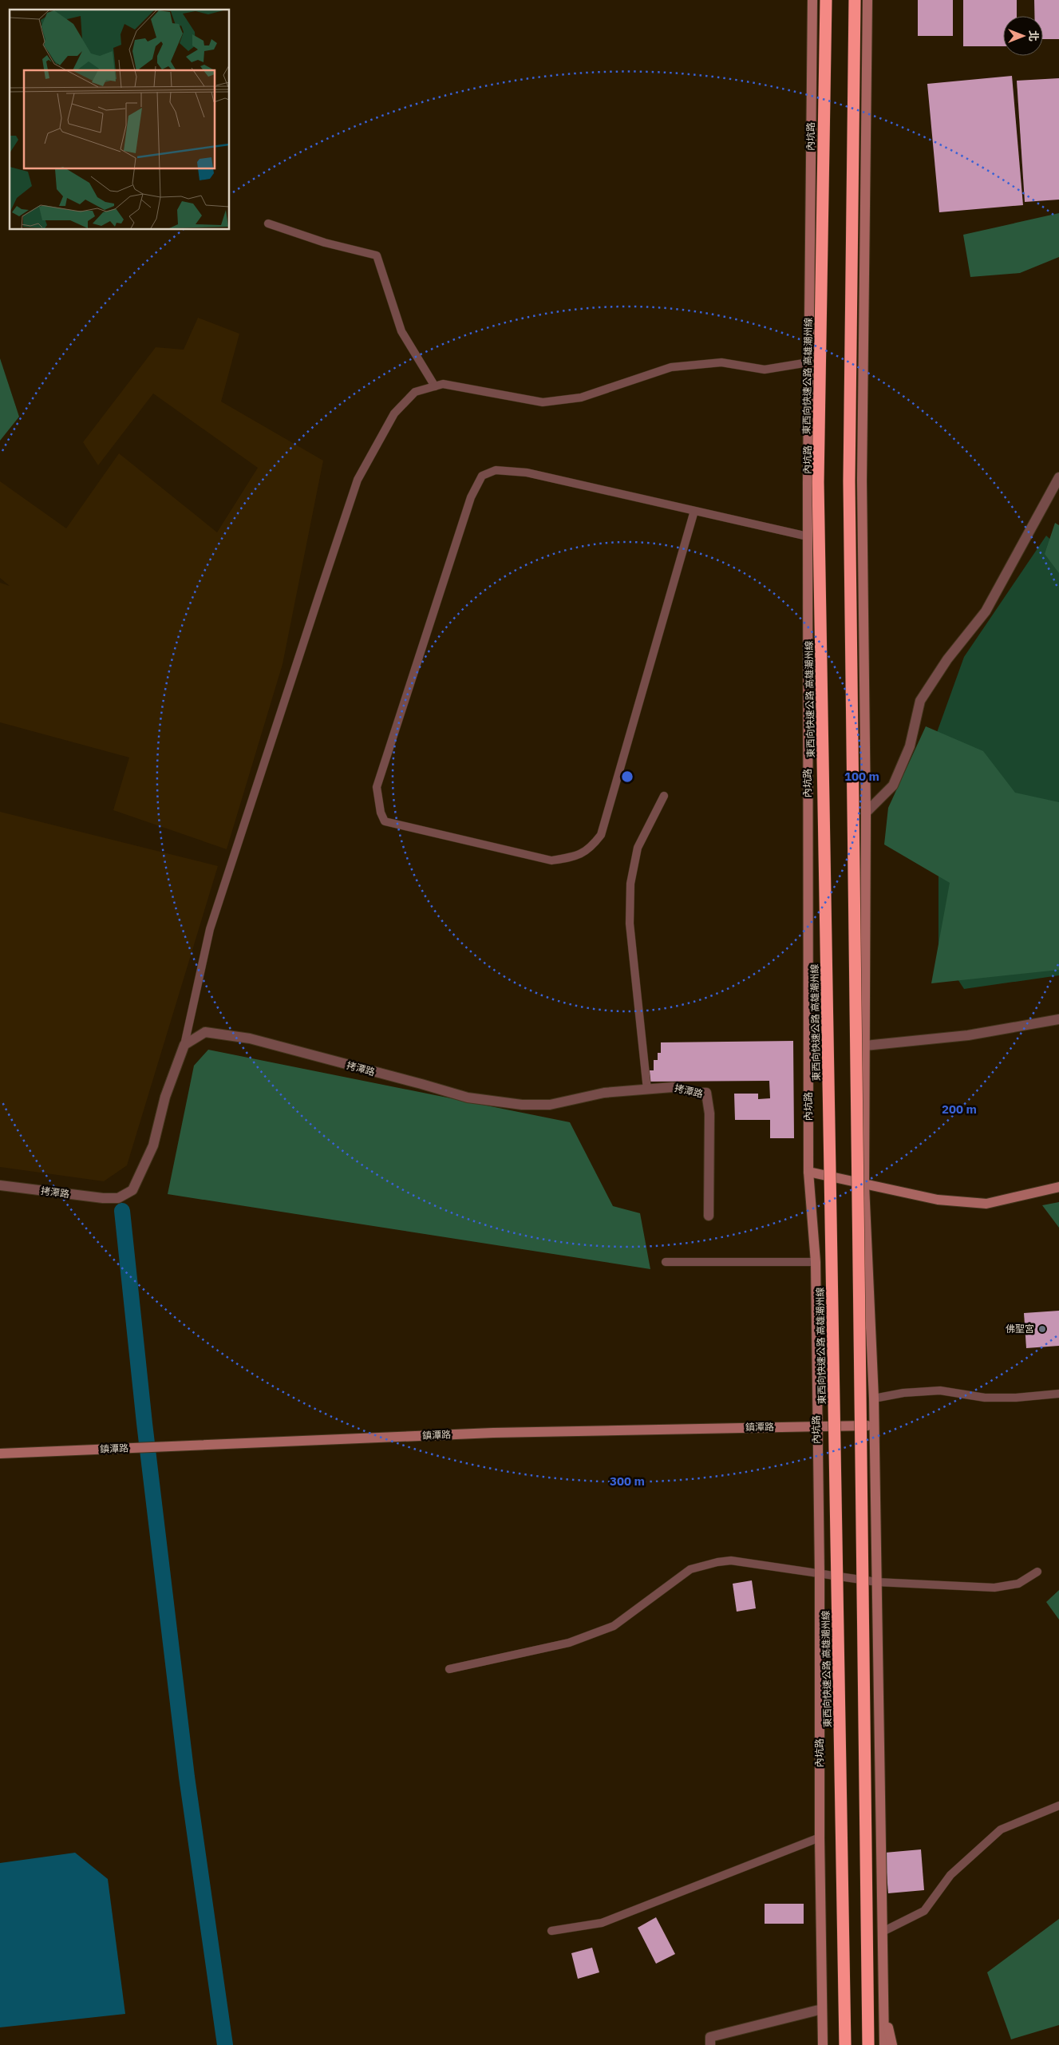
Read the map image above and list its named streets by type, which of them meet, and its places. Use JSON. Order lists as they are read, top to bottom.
{
  "streets": {
    "highway": ["東西向快速公路 高雄潮州線"],
    "main road": ["內坑路", "鎮潭路"],
    "street": ["拷潭路"]
  },
  "crossings": [
    ["內坑路", "鎮潭路"]
  ],
  "places": ["佛聖宮"],
  "north": "right",
  "rings": ["100 m", "200 m", "300 m"]
}
